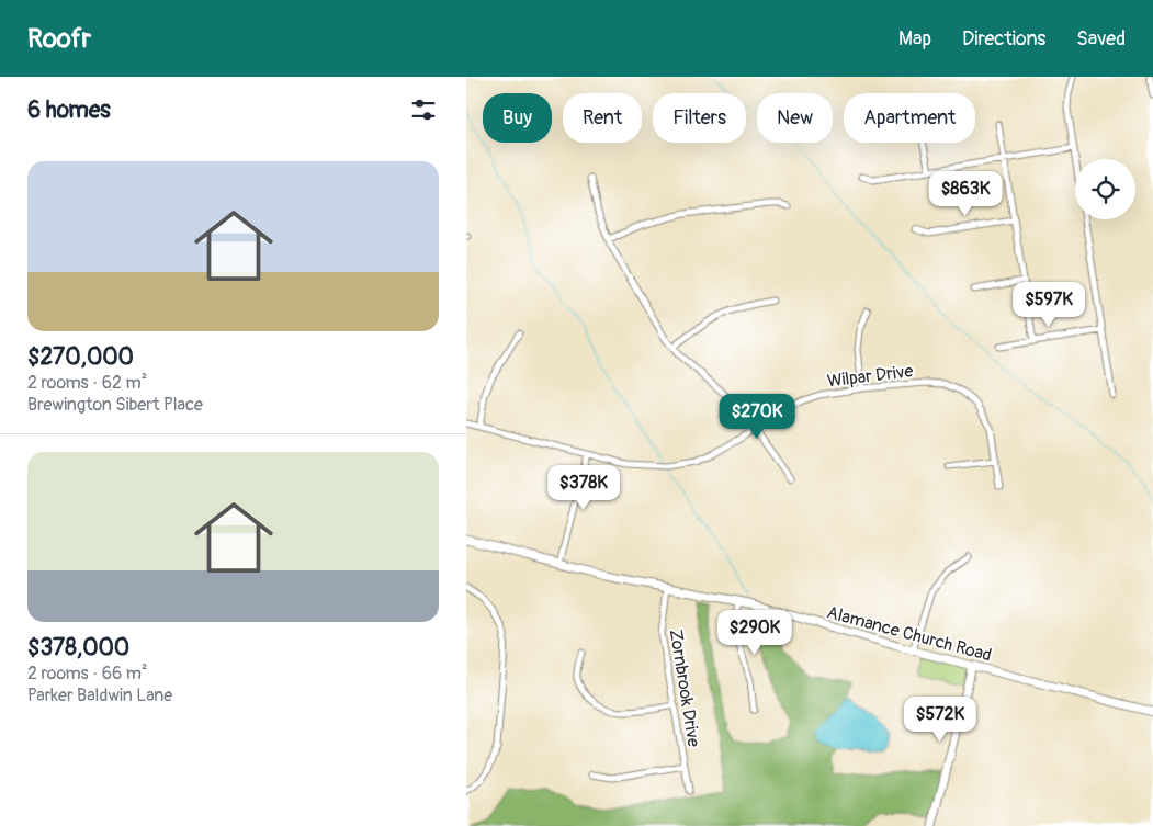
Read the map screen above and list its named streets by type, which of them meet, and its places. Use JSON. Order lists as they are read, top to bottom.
{
  "streets": {
    "main road": ["Alamance Church Road"],
    "street": ["Wilpar Drive", "Zornbrook Drive"]
  },
  "crossings": [
    ["Alamance Church Road", "Zornbrook Drive"]
  ],
  "page": {
    "header": "Roofr",
    "nav": ["Map", "Directions", "Saved"],
    "heading": "6 homes",
    "chip": [
      "Buy",
      "Rent",
      "Filters",
      "New",
      "Apartment"
    ],
    "list": [
      {
        "name": "$270,000",
        "note": "2 rooms · 62 m² · Brewington Sibert Place"
      },
      {
        "name": "$378,000",
        "note": "2 rooms · 66 m² · Parker Baldwin Lane"
      }
    ],
    "price": [
      "$863K",
      "$597K",
      "$270K",
      "$378K",
      "$290K",
      "$572K"
    ]
  }
}
